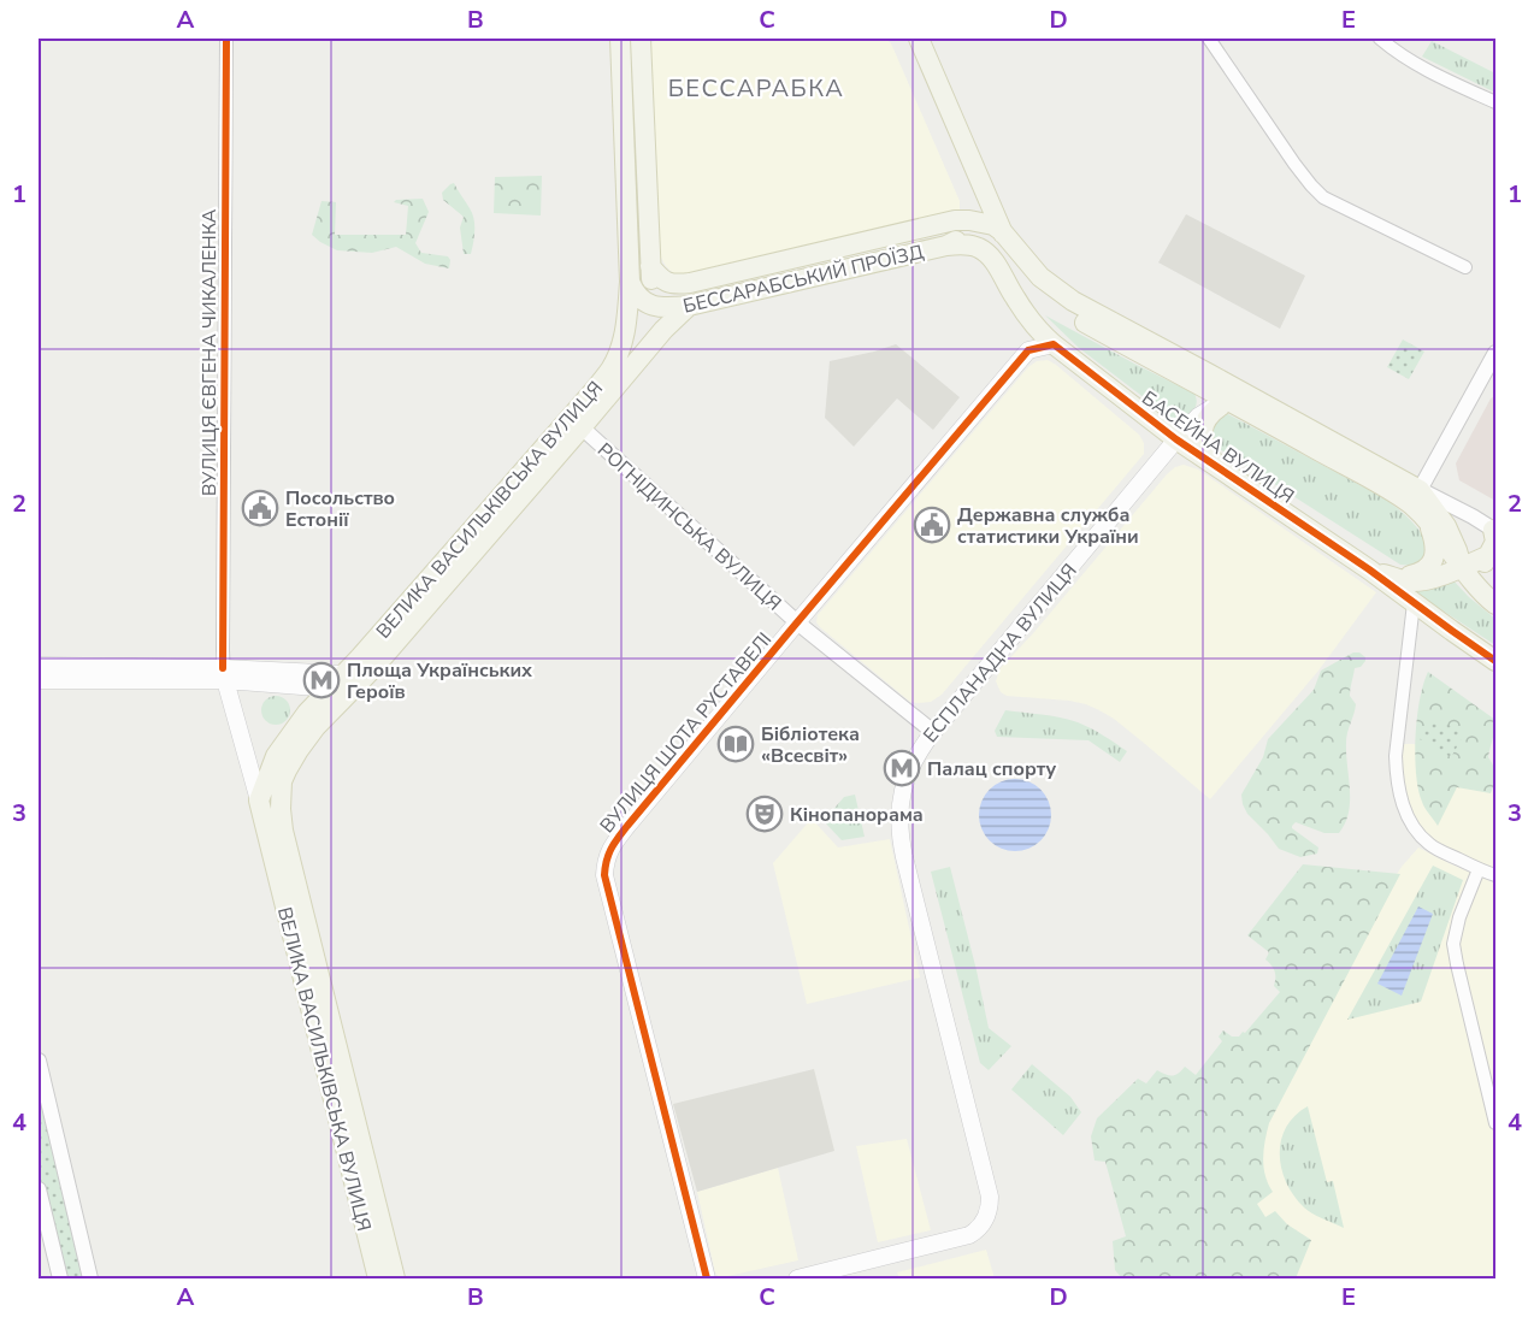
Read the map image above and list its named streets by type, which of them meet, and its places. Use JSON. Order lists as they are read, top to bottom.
{
  "streets": {
    "main road": [
      "БЕССАРАБСЬКИЙ ПРОЇЗД",
      "БАСЕЙНА ВУЛИЦЯ",
      "ВЕЛИКА ВАСИЛЬКІВСЬКА ВУЛИЦЯ",
      "ЕСПЛАНАДНА ВУЛИЦЯ",
      "ВУЛИЦЯ ШОТА РУСТАВЕЛІ"
    ],
    "street": ["ВУЛИЦЯ ЄВГЕНА ЧИКАЛЕНКА", "РОГНІДИНСЬКА ВУЛИЦЯ"]
  },
  "crossings": [
    ["БЕССАРАБСЬКИЙ ПРОЇЗД", "БАСЕЙНА ВУЛИЦЯ"],
    ["БЕССАРАБСЬКИЙ ПРОЇЗД", "ВЕЛИКА ВАСИЛЬКІВСЬКА ВУЛИЦЯ"],
    ["БАСЕЙНА ВУЛИЦЯ", "ЕСПЛАНАДНА ВУЛИЦЯ"],
    ["БАСЕЙНА ВУЛИЦЯ", "ВУЛИЦЯ ШОТА РУСТАВЕЛІ"],
    ["ВЕЛИКА ВАСИЛЬКІВСЬКА ВУЛИЦЯ", "РОГНІДИНСЬКА ВУЛИЦЯ"],
    ["РОГНІДИНСЬКА ВУЛИЦЯ", "ЕСПЛАНАДНА ВУЛИЦЯ"],
    ["РОГНІДИНСЬКА ВУЛИЦЯ", "ВУЛИЦЯ ШОТА РУСТАВЕЛІ"]
  ],
  "districts": ["БЕССАРАБКА"],
  "places": {
    "public building": ["Посольство Естонії", "Державна служба статистики України"],
    "metro station": ["Площа Українських Героїв", "Палац спорту"],
    "library": ["Бібліотека «Всесвіт»"],
    "theatre": ["Кінопанорама"]
  },
  "grid": {
    "columns": [
      "A",
      "B",
      "C",
      "D",
      "E"
    ],
    "rows": [
      "1",
      "2",
      "3",
      "4"
    ]
  }
}
